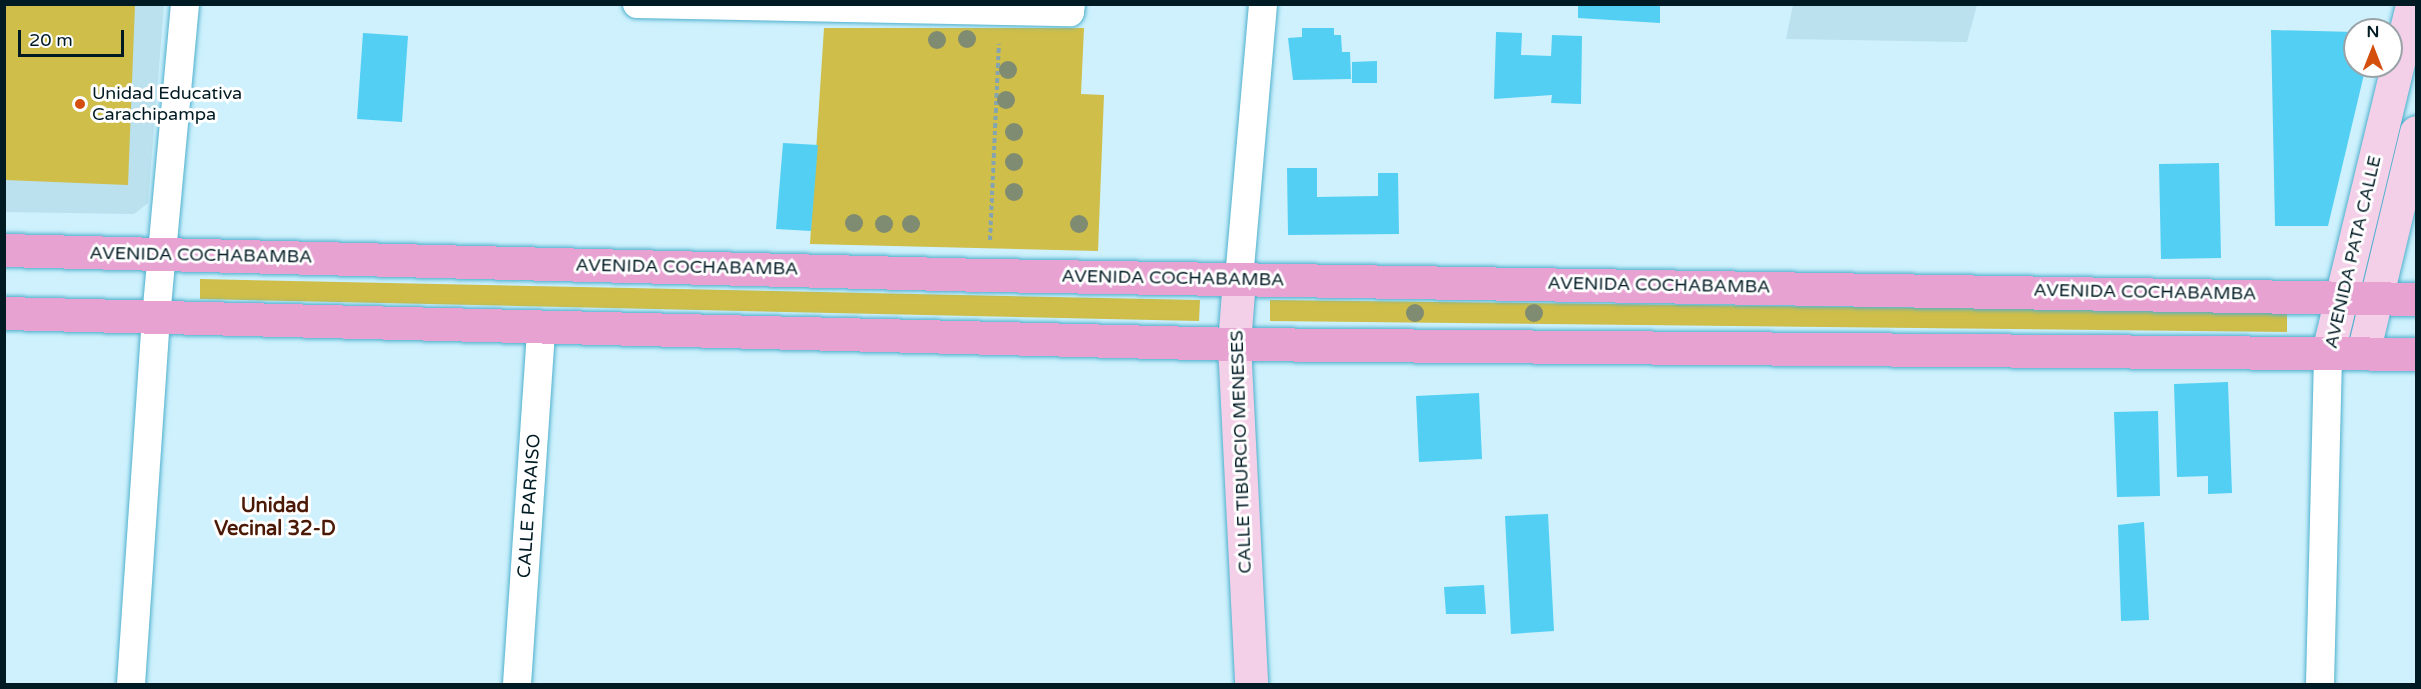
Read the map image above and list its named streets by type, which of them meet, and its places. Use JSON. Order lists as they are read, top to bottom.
{
  "streets": {
    "main road": ["AVENIDA COCHABAMBA"],
    "street": ["AVENIDA PATA CALLE", "CALLE TIBURCIO MENESES", "CALLE PARAISO"]
  },
  "crossings": [
    ["AVENIDA PATA CALLE", "AVENIDA COCHABAMBA"],
    ["AVENIDA COCHABAMBA", "CALLE TIBURCIO MENESES"]
  ],
  "districts": ["Unidad Vecinal 32-D"],
  "places": ["Unidad Educativa Carachipampa"],
  "scale_bar": "20 m",
  "north": "top"
}
